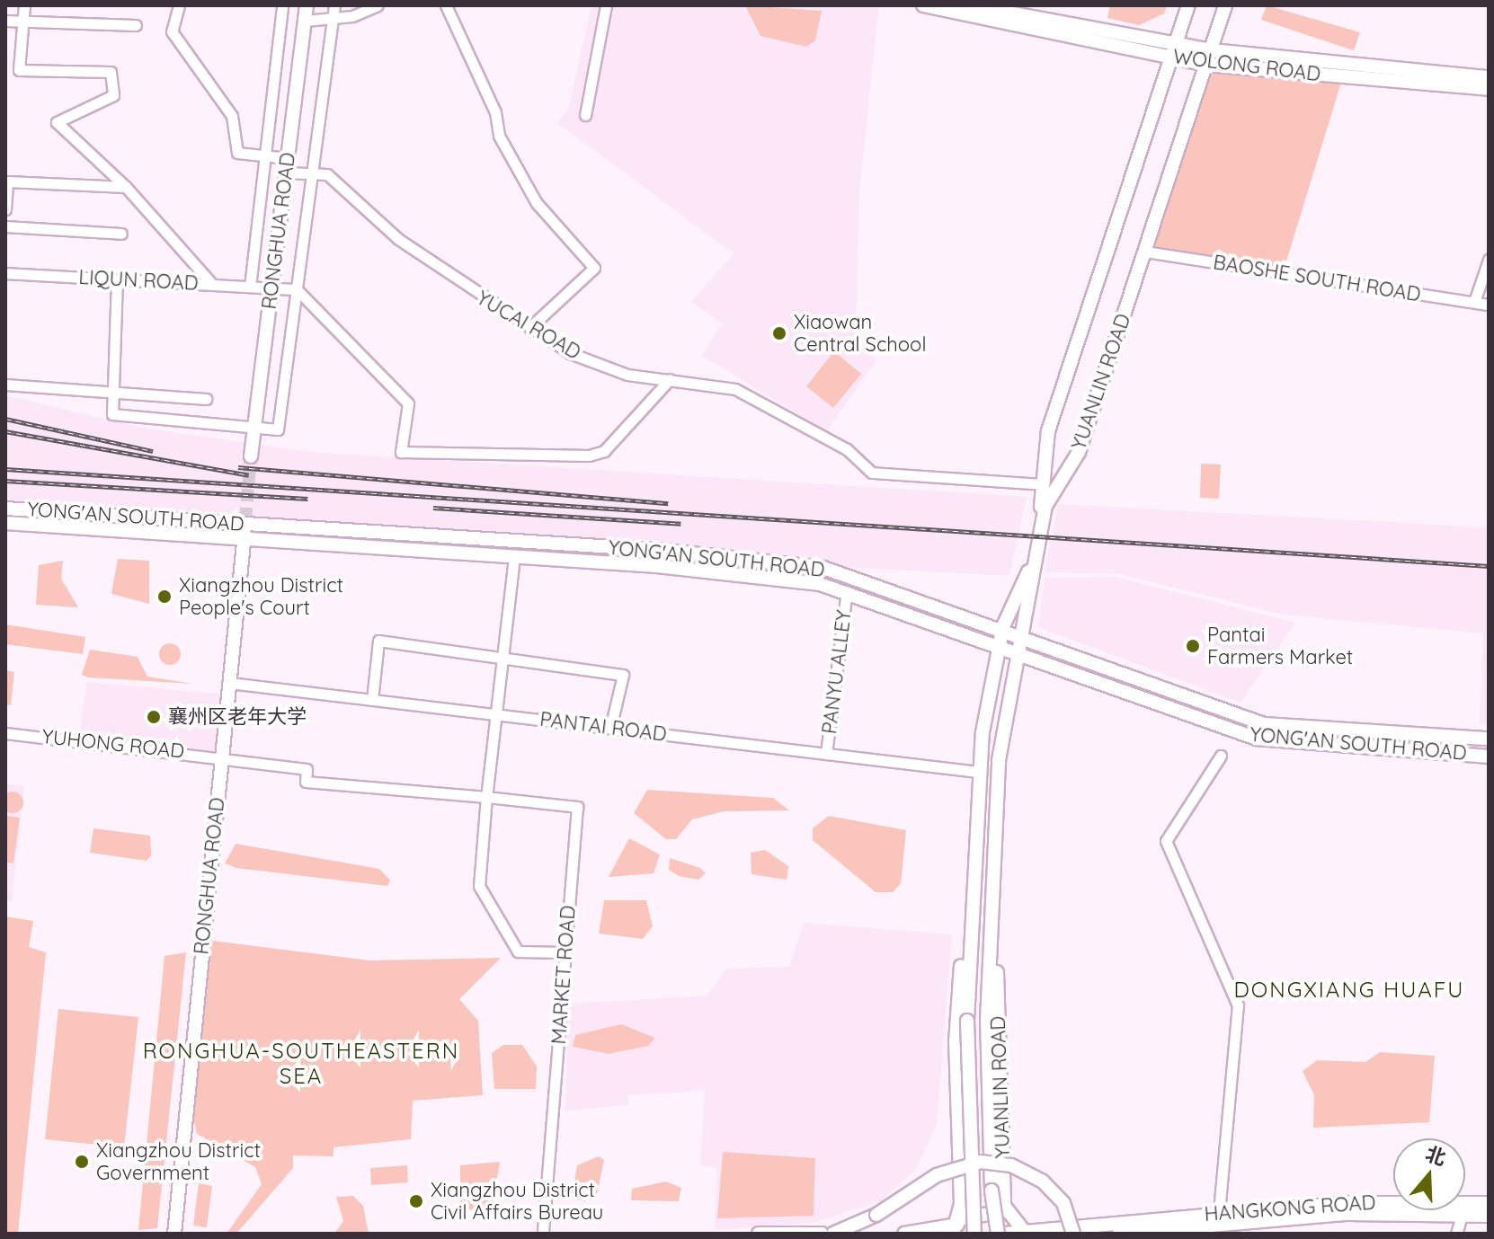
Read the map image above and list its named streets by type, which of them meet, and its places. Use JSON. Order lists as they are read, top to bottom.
{
  "streets": {
    "main road": [
      "WOLONG ROAD",
      "RONGHUA ROAD",
      "YUANLIN ROAD",
      "YONG'AN SOUTH ROAD",
      "HANGKONG ROAD"
    ],
    "street": [
      "BAOSHE SOUTH ROAD",
      "LIQUN ROAD",
      "YUCAI ROAD",
      "PANYU ALLEY",
      "PANTAI ROAD",
      "YUHONG ROAD",
      "MARKET ROAD"
    ]
  },
  "crossings": [
    ["WOLONG ROAD", "YUANLIN ROAD"],
    ["RONGHUA ROAD", "LIQUN ROAD"],
    ["RONGHUA ROAD", "YUCAI ROAD"],
    ["RONGHUA ROAD", "YONG'AN SOUTH ROAD"],
    ["RONGHUA ROAD", "PANTAI ROAD"],
    ["RONGHUA ROAD", "YUHONG ROAD"],
    ["BAOSHE SOUTH ROAD", "YUANLIN ROAD"],
    ["YUCAI ROAD", "YUANLIN ROAD"],
    ["YUANLIN ROAD", "YONG'AN SOUTH ROAD"],
    ["YUANLIN ROAD", "PANTAI ROAD"],
    ["YONG'AN SOUTH ROAD", "PANYU ALLEY"],
    ["PANYU ALLEY", "PANTAI ROAD"],
    ["YUHONG ROAD", "MARKET ROAD"]
  ],
  "districts": ["DONGXIANG HUAFU", "RONGHUA-SOUTHEASTERN SEA"],
  "places": [
    "Xiaowan Central School",
    "Xiangzhou District People's Court",
    "Pantai Farmers Market",
    "襄州区老年大学",
    "Xiangzhou District Government",
    "Xiangzhou District Civil Affairs Bureau"
  ],
  "north": "top"
}
